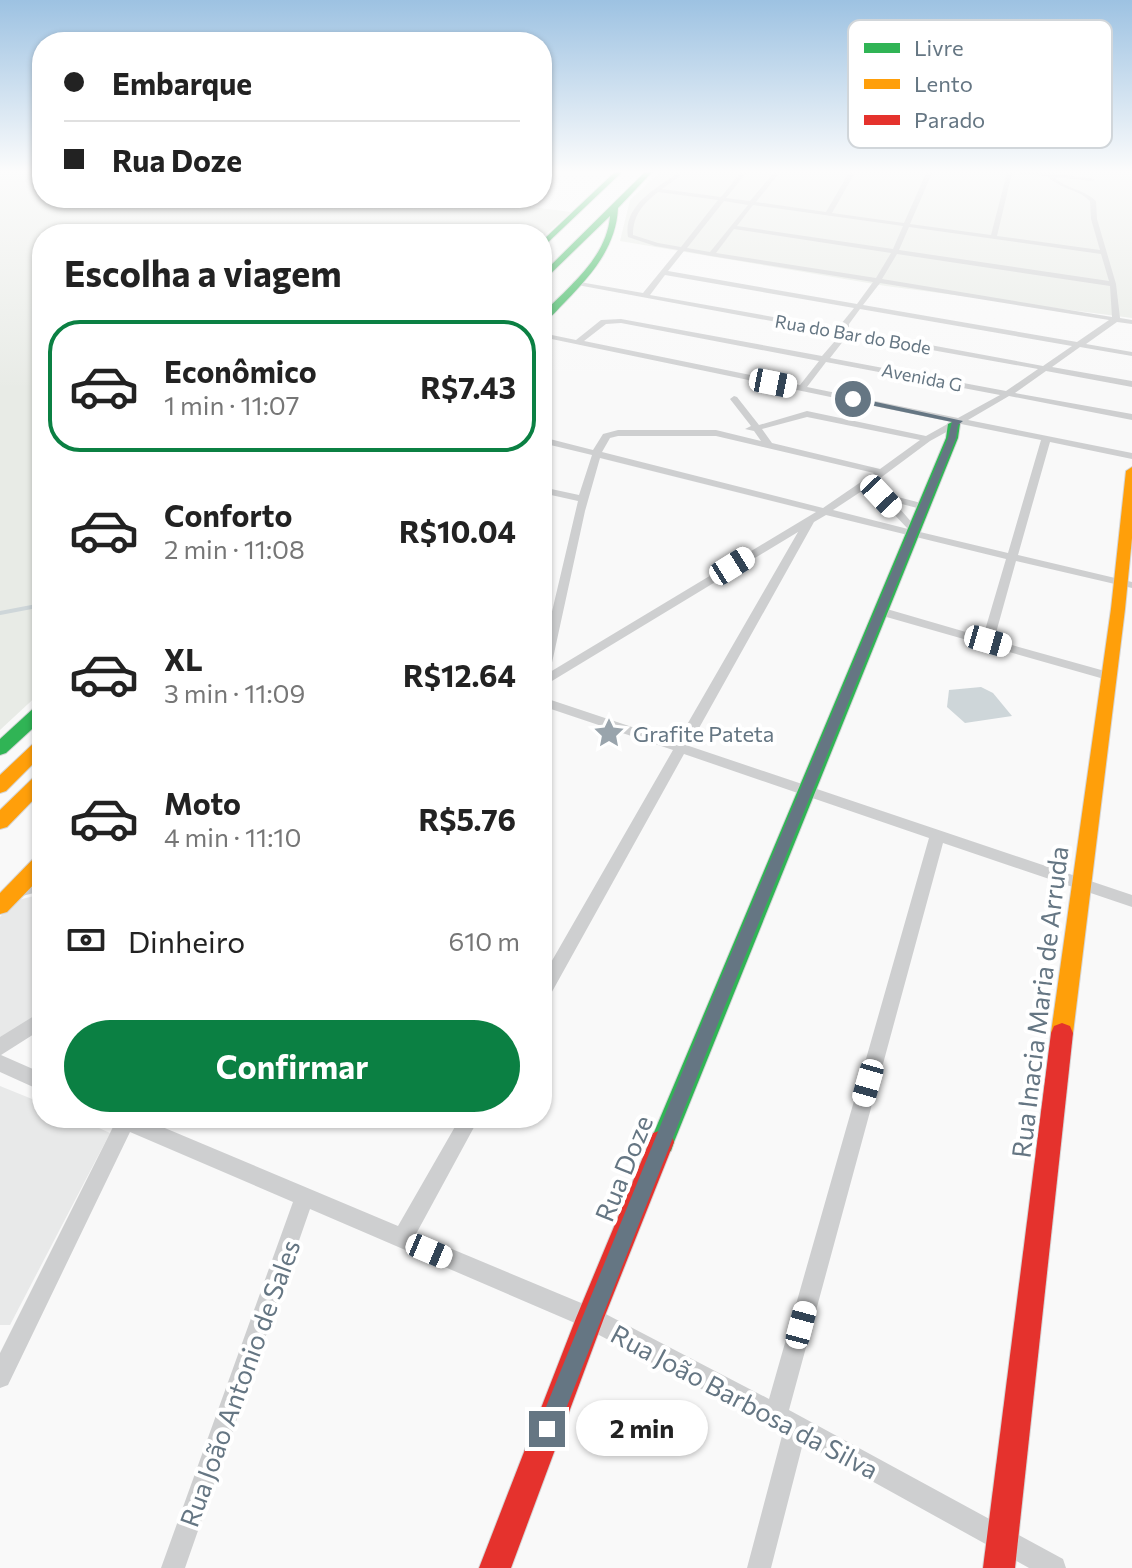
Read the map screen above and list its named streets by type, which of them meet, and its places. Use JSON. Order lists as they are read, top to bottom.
{
  "streets": {
    "main road": ["Rua Inacia Maria de Arruda", "Rua Doze"],
    "street": [
      "Rua do Bar do Bode",
      "Avenida G",
      "Rua João Antonio de Sales",
      "Rua João Barbosa da Silva"
    ]
  },
  "crossings": [
    ["Rua Inacia Maria de Arruda", "Rua João Barbosa da Silva"],
    ["Rua Doze", "Rua João Barbosa da Silva"],
    ["Rua João Antonio de Sales", "Rua João Barbosa da Silva"]
  ],
  "places": {
    "place": ["Grafite Pateta"]
  },
  "legend": ["Livre", "Lento", "Parado"],
  "page": {
    "banner": ["Embarque", "Rua Doze"],
    "heading": "Escolha a viagem",
    "list": [
      {
        "name": "Econômico",
        "note": "1 min · 11:07",
        "value": "R$7.43"
      },
      {
        "name": "Conforto",
        "note": "2 min · 11:08",
        "value": "R$10.04"
      },
      {
        "name": "XL",
        "note": "3 min · 11:09",
        "value": "R$12.64"
      },
      {
        "name": "Moto",
        "note": "4 min · 11:10",
        "value": "R$5.76"
      }
    ],
    "pay": ["Dinheiro", "610 m"],
    "buttons": "Confirmar",
    "bubble": "2 min"
  }
}
